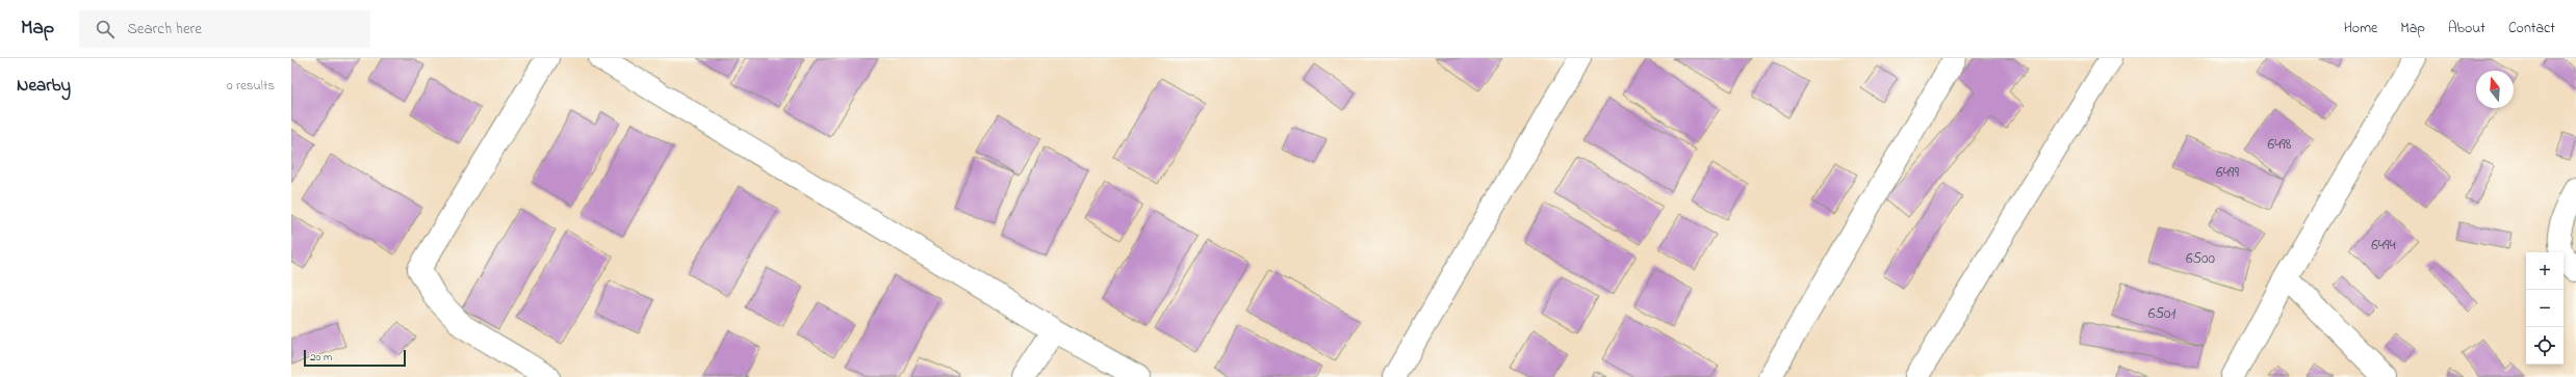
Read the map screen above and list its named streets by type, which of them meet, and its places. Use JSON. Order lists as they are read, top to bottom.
{
  "house_numbers": [
    "6498",
    "6499",
    "6494",
    "6500",
    "6501"
  ],
  "scale_bar": "20 m",
  "north": "top",
  "page": {
    "header": "Map",
    "search": "Search here",
    "nav": [
      "Home",
      "Map",
      "About",
      "Contact"
    ],
    "heading": ["Nearby", "0 results"],
    "map_buttons": ["+", "−"],
    "scale": "20 m"
  }
}
